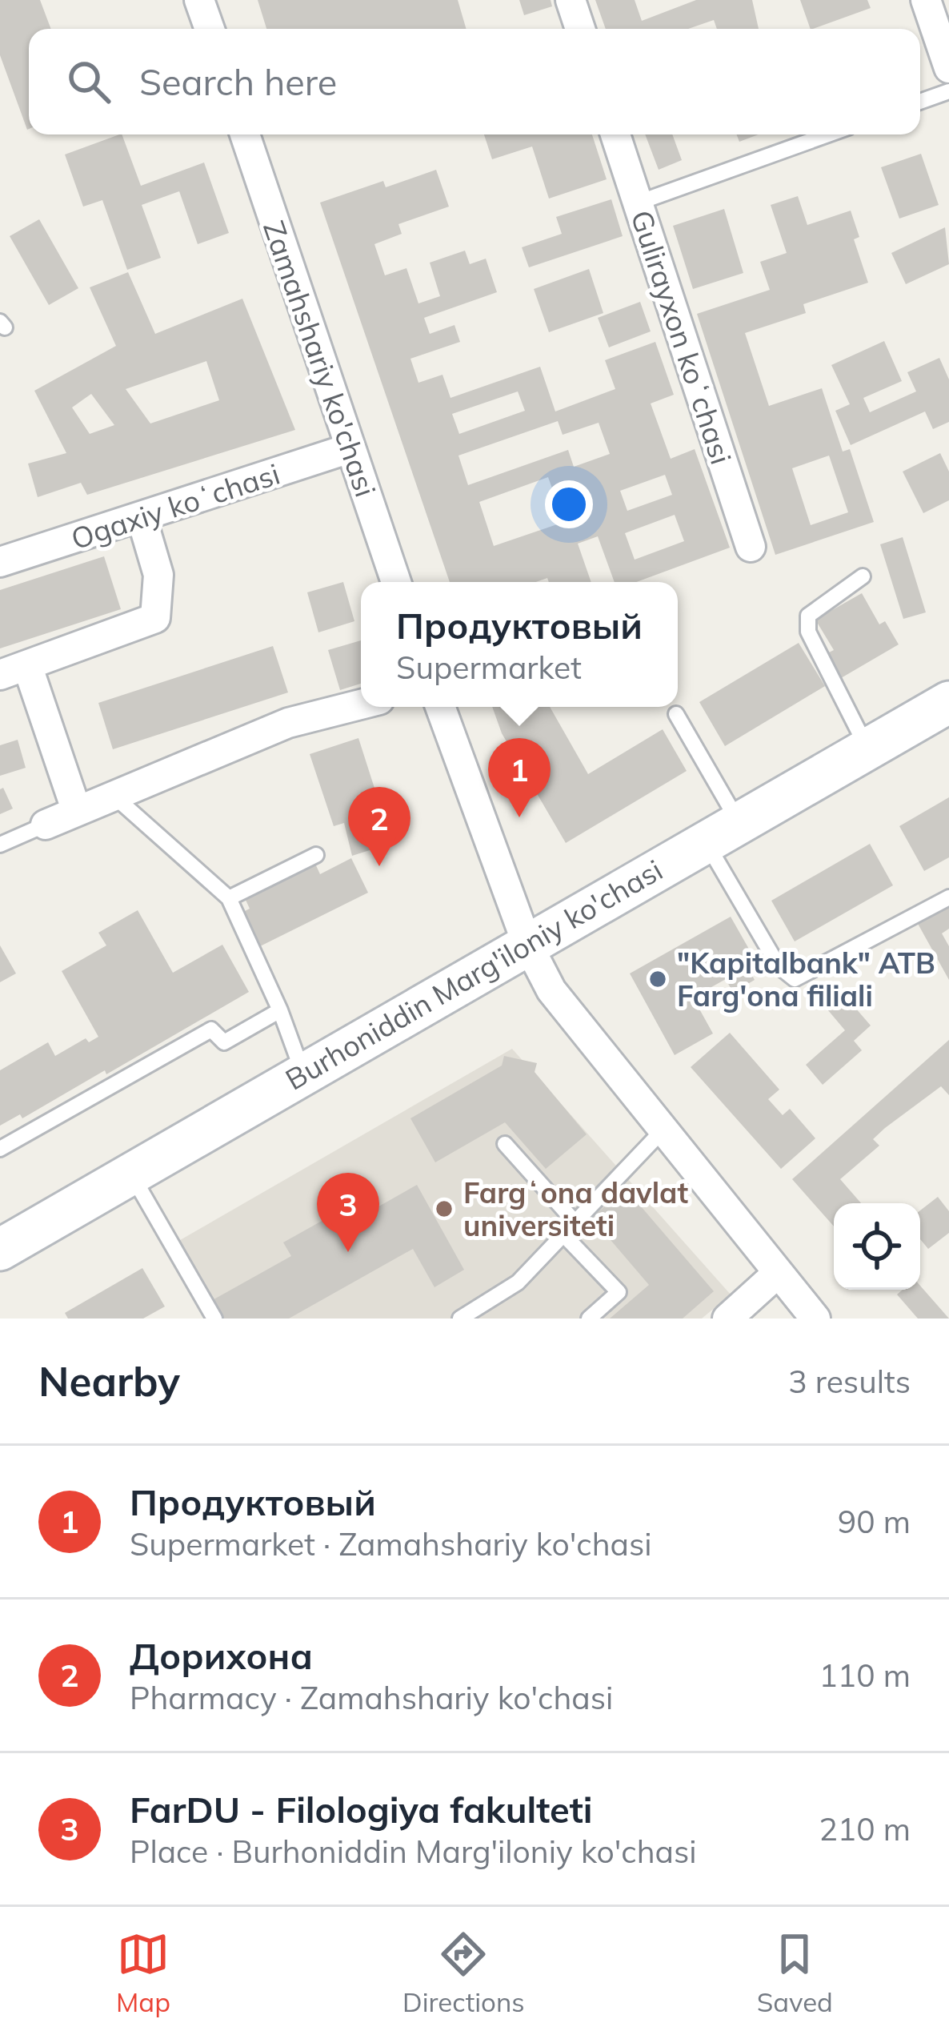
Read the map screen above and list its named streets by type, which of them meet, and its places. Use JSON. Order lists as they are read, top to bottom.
{
  "streets": {
    "street": [
      "Gulirayxon koʻchasi",
      "Zamahshariy ko'chasi",
      "Ogaxiy koʻchasi",
      "Burhoniddin Marg'iloniy ko'chasi"
    ]
  },
  "crossings": [
    ["Zamahshariy ko'chasi", "Ogaxiy koʻchasi"]
  ],
  "places": ["\"Kapitalbank\" АТB Farg'ona filiali", "Fargʻona davlat universiteti"],
  "page": {
    "search": "Search here",
    "popup": ["Продуктовый", "Supermarket"],
    "pins": ["1", "2", "3"],
    "heading": ["Nearby", "3 results"],
    "list": [
      {
        "mark": "1",
        "name": "Продуктовый",
        "note": "Supermarket · Zamahshariy ko'chasi",
        "value": "90 m"
      },
      {
        "mark": "2",
        "name": "Дорихона",
        "note": "Pharmacy · Zamahshariy ko'chasi",
        "value": "110 m"
      },
      {
        "mark": "3",
        "name": "FarDU - Filologiya fakulteti",
        "note": "Place · Burhoniddin Marg'iloniy ko'chasi",
        "value": "210 m"
      }
    ],
    "nav": ["Map", "Directions", "Saved"]
  }
}
